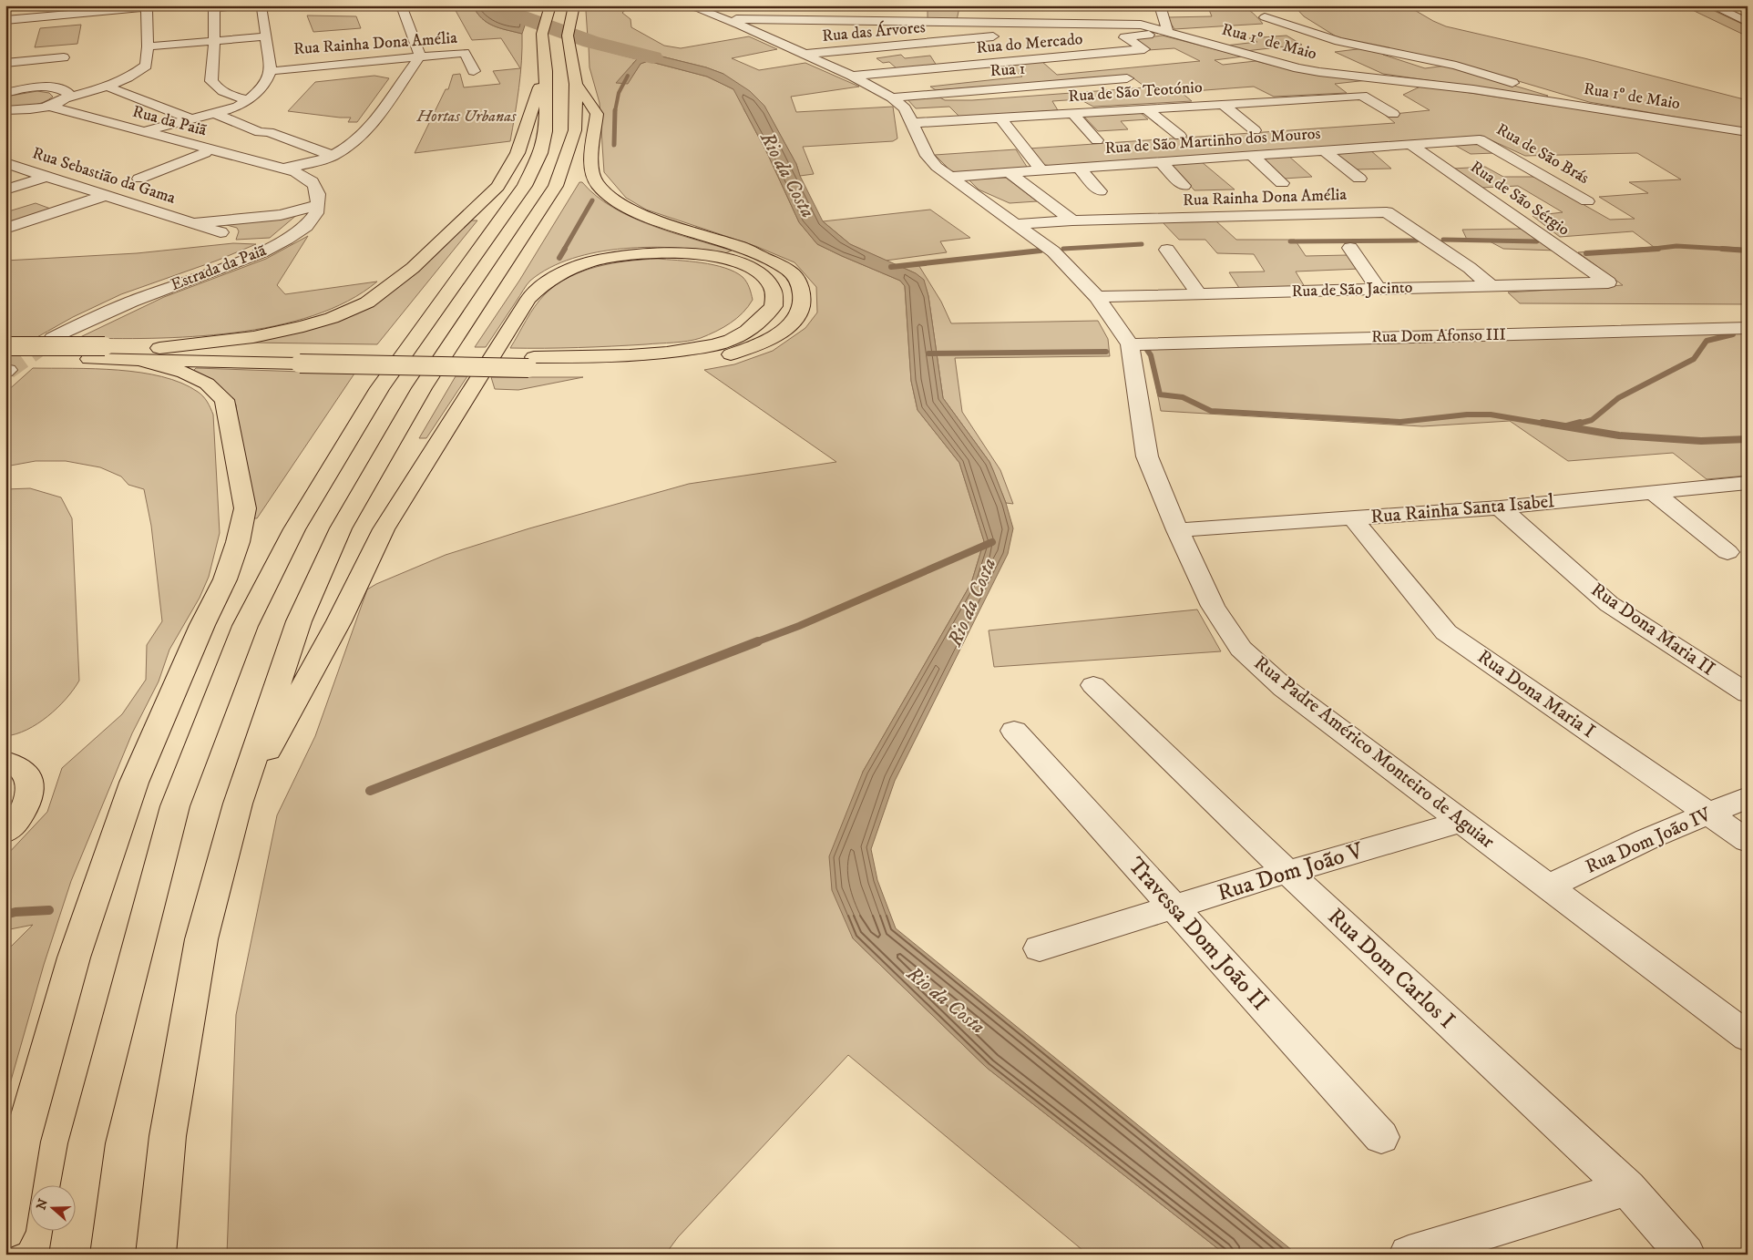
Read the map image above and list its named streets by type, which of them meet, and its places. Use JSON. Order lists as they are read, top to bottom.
{
  "streets": {
    "street": [
      "Rua das Árvores",
      "Rua 1º de Maio",
      "Rua Rainha Dona Amélia",
      "Rua do Mercado",
      "Rua 1",
      "Rua de São Teotónio",
      "Rua da Paiã",
      "Rua de São Martinho dos Mouros",
      "Rua de São Brás",
      "Rua Sebastião da Gama",
      "Rua de São Sérgio",
      "Estrada da Paiã",
      "Rua de São Jacinto",
      "Rua Dom Afonso III",
      "Rua Rainha Santa Isabel",
      "Rua Dona Maria II",
      "Rua Dona Maria I",
      "Rua Padre Américo Monteiro de Aguiar",
      "Rua Dom João IV",
      "Rua Dom João V",
      "Travessa Dom João II",
      "Rua Dom Carlos I"
    ]
  },
  "crossings": [
    ["Rua das Árvores", "Rua 1º de Maio"],
    ["Rua 1º de Maio", "Rua do Mercado"],
    ["Rua Rainha Dona Amélia", "Rua de São Jacinto"],
    ["Rua de São Martinho dos Mouros", "Rua de São Brás"],
    ["Rua de São Martinho dos Mouros", "Rua de São Sérgio"],
    ["Rua Sebastião da Gama", "Estrada da Paiã"],
    ["Rua de São Sérgio", "Rua de São Jacinto"],
    ["Rua Dom Afonso III", "Rua Padre Américo Monteiro de Aguiar"],
    ["Rua Rainha Santa Isabel", "Rua Dona Maria II"],
    ["Rua Rainha Santa Isabel", "Rua Dona Maria I"],
    ["Rua Rainha Santa Isabel", "Rua Padre Américo Monteiro de Aguiar"],
    ["Rua Dona Maria I", "Rua Dom João IV"],
    ["Rua Padre Américo Monteiro de Aguiar", "Rua Dom João IV"],
    ["Rua Padre Américo Monteiro de Aguiar", "Rua Dom João V"],
    ["Rua Dom João V", "Travessa Dom João II"],
    ["Rua Dom João V", "Rua Dom Carlos I"]
  ],
  "water": ["Rio da Costa"],
  "parks": ["Hortas Urbanas"],
  "north": "left"
}
